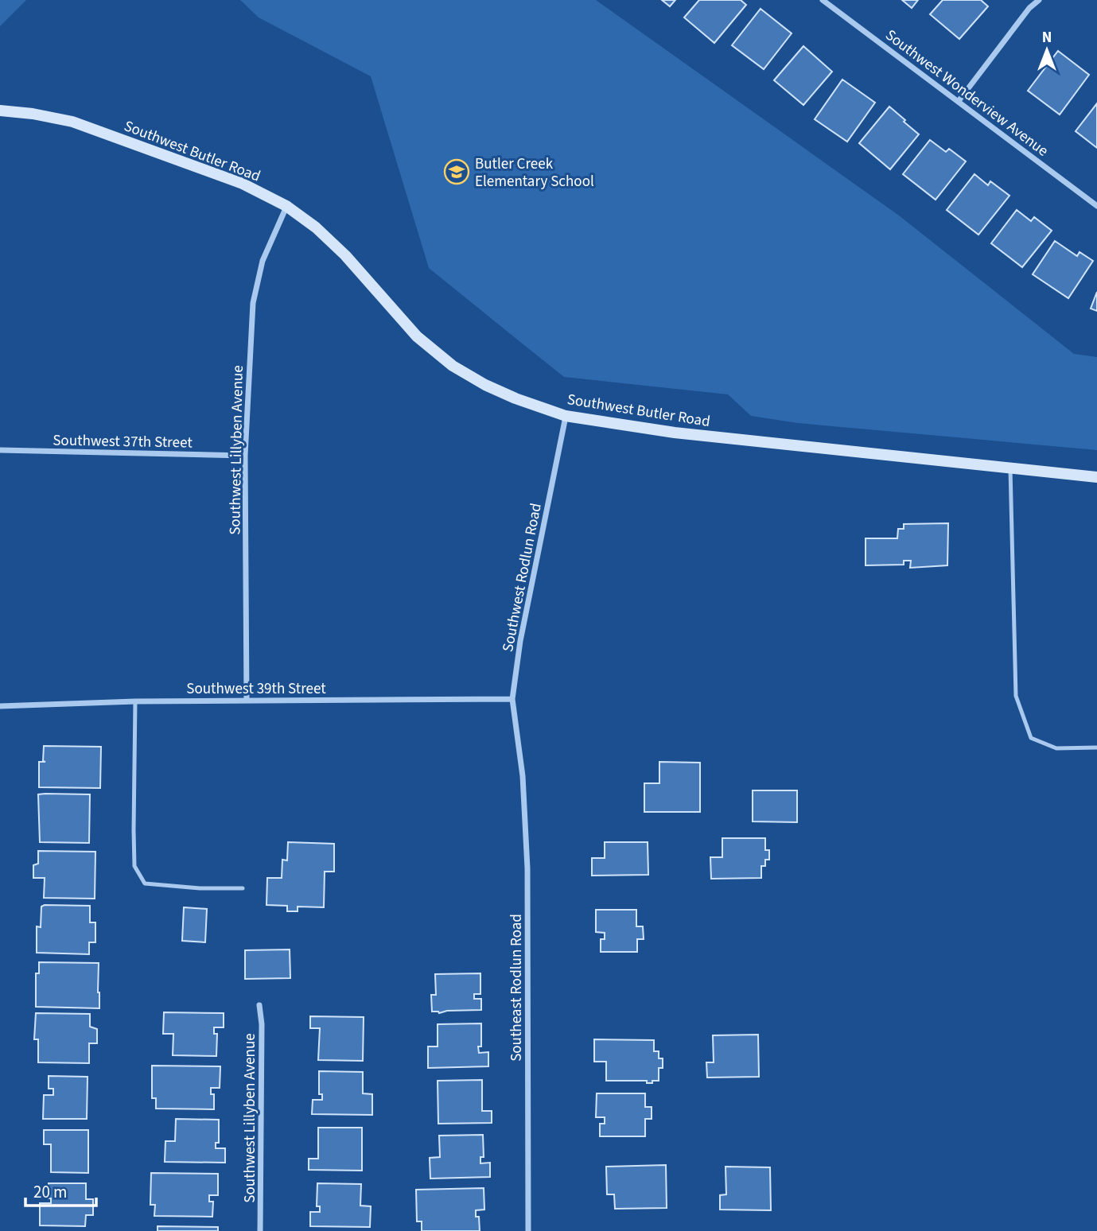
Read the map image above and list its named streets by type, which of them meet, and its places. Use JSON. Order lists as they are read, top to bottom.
{
  "streets": {
    "main road": ["Southwest Butler Road"],
    "street": [
      "Southwest Wonderview Avenue",
      "Southwest 37th Street",
      "Southwest Lillyben Avenue",
      "Southwest Rodlun Road",
      "Southwest 39th Street",
      "Southeast Rodlun Road"
    ]
  },
  "crossings": [
    ["Southwest Butler Road", "Southwest Lillyben Avenue"],
    ["Southwest Butler Road", "Southwest Rodlun Road"],
    ["Southwest 37th Street", "Southwest Lillyben Avenue"],
    ["Southwest Lillyben Avenue", "Southwest 39th Street"],
    ["Southwest Rodlun Road", "Southwest 39th Street"],
    ["Southwest Rodlun Road", "Southeast Rodlun Road"]
  ],
  "places": {
    "school or university": ["Butler Creek Elementary School"]
  },
  "scale_bar": "20 m",
  "north": "top"
}
